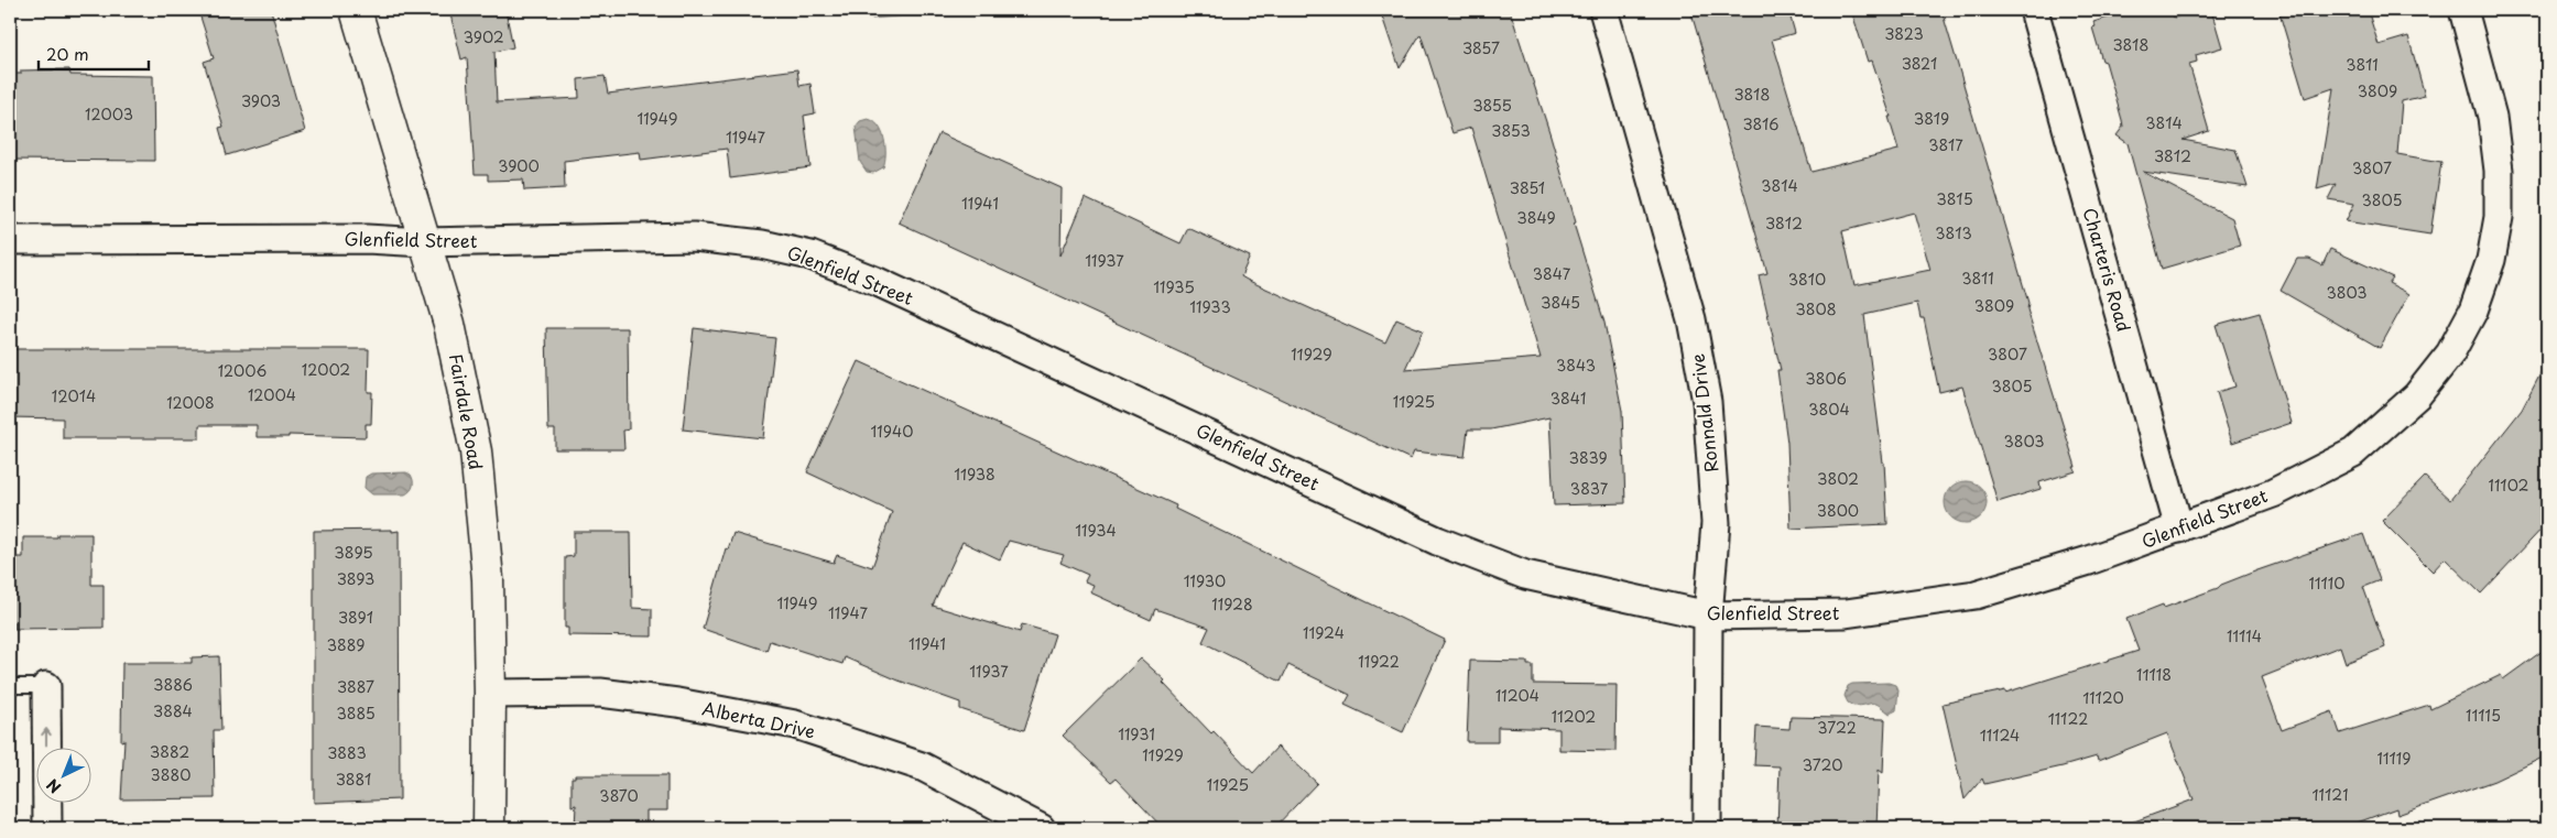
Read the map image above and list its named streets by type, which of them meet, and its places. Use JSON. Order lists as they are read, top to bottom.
{
  "streets": {
    "street": [
      "Glenfield Street",
      "Charteris Road",
      "Fairdale Road",
      "Ronnald Drive",
      "Alberta Drive"
    ]
  },
  "crossings": [
    ["Glenfield Street", "Charteris Road"],
    ["Glenfield Street", "Fairdale Road"],
    ["Glenfield Street", "Ronnald Drive"],
    ["Fairdale Road", "Alberta Drive"]
  ],
  "house_numbers": [
    "3823",
    "3902",
    "3818",
    "3857",
    "3821",
    "3811",
    "3809",
    "3818",
    "3903",
    "3855",
    "12003",
    "11949",
    "3819",
    "3814",
    "3816",
    "3853",
    "11947",
    "3817",
    "3812",
    "3900",
    "3807",
    "3814",
    "3851",
    "3815",
    "3805",
    "11941",
    "3849",
    "3812",
    "3813",
    "11937",
    "3847",
    "3811",
    "3810",
    "11935",
    "3803",
    "3845",
    "3809",
    "11933",
    "3808",
    "11929",
    "3807",
    "3843",
    "12002",
    "12006",
    "3806",
    "3805",
    "12004",
    "12014",
    "3841",
    "11925",
    "12008",
    "3804",
    "11940",
    "3803",
    "3839",
    "11938",
    "3802",
    "11102",
    "3837",
    "3800",
    "11934",
    "3895",
    "3893",
    "11930",
    "11110",
    "11949",
    "11928",
    "11947",
    "3891",
    "11924",
    "11114",
    "11941",
    "3889",
    "11922",
    "11937",
    "11118",
    "3886",
    "3887",
    "11204",
    "11120",
    "3884",
    "3885",
    "11115",
    "11202",
    "11122",
    "3722",
    "11931",
    "11124",
    "3882",
    "3883",
    "11929",
    "11119",
    "3720",
    "3880",
    "3881",
    "11925",
    "11121",
    "3870"
  ],
  "scale_bar": "20 m",
  "north": "bottom left"
}
